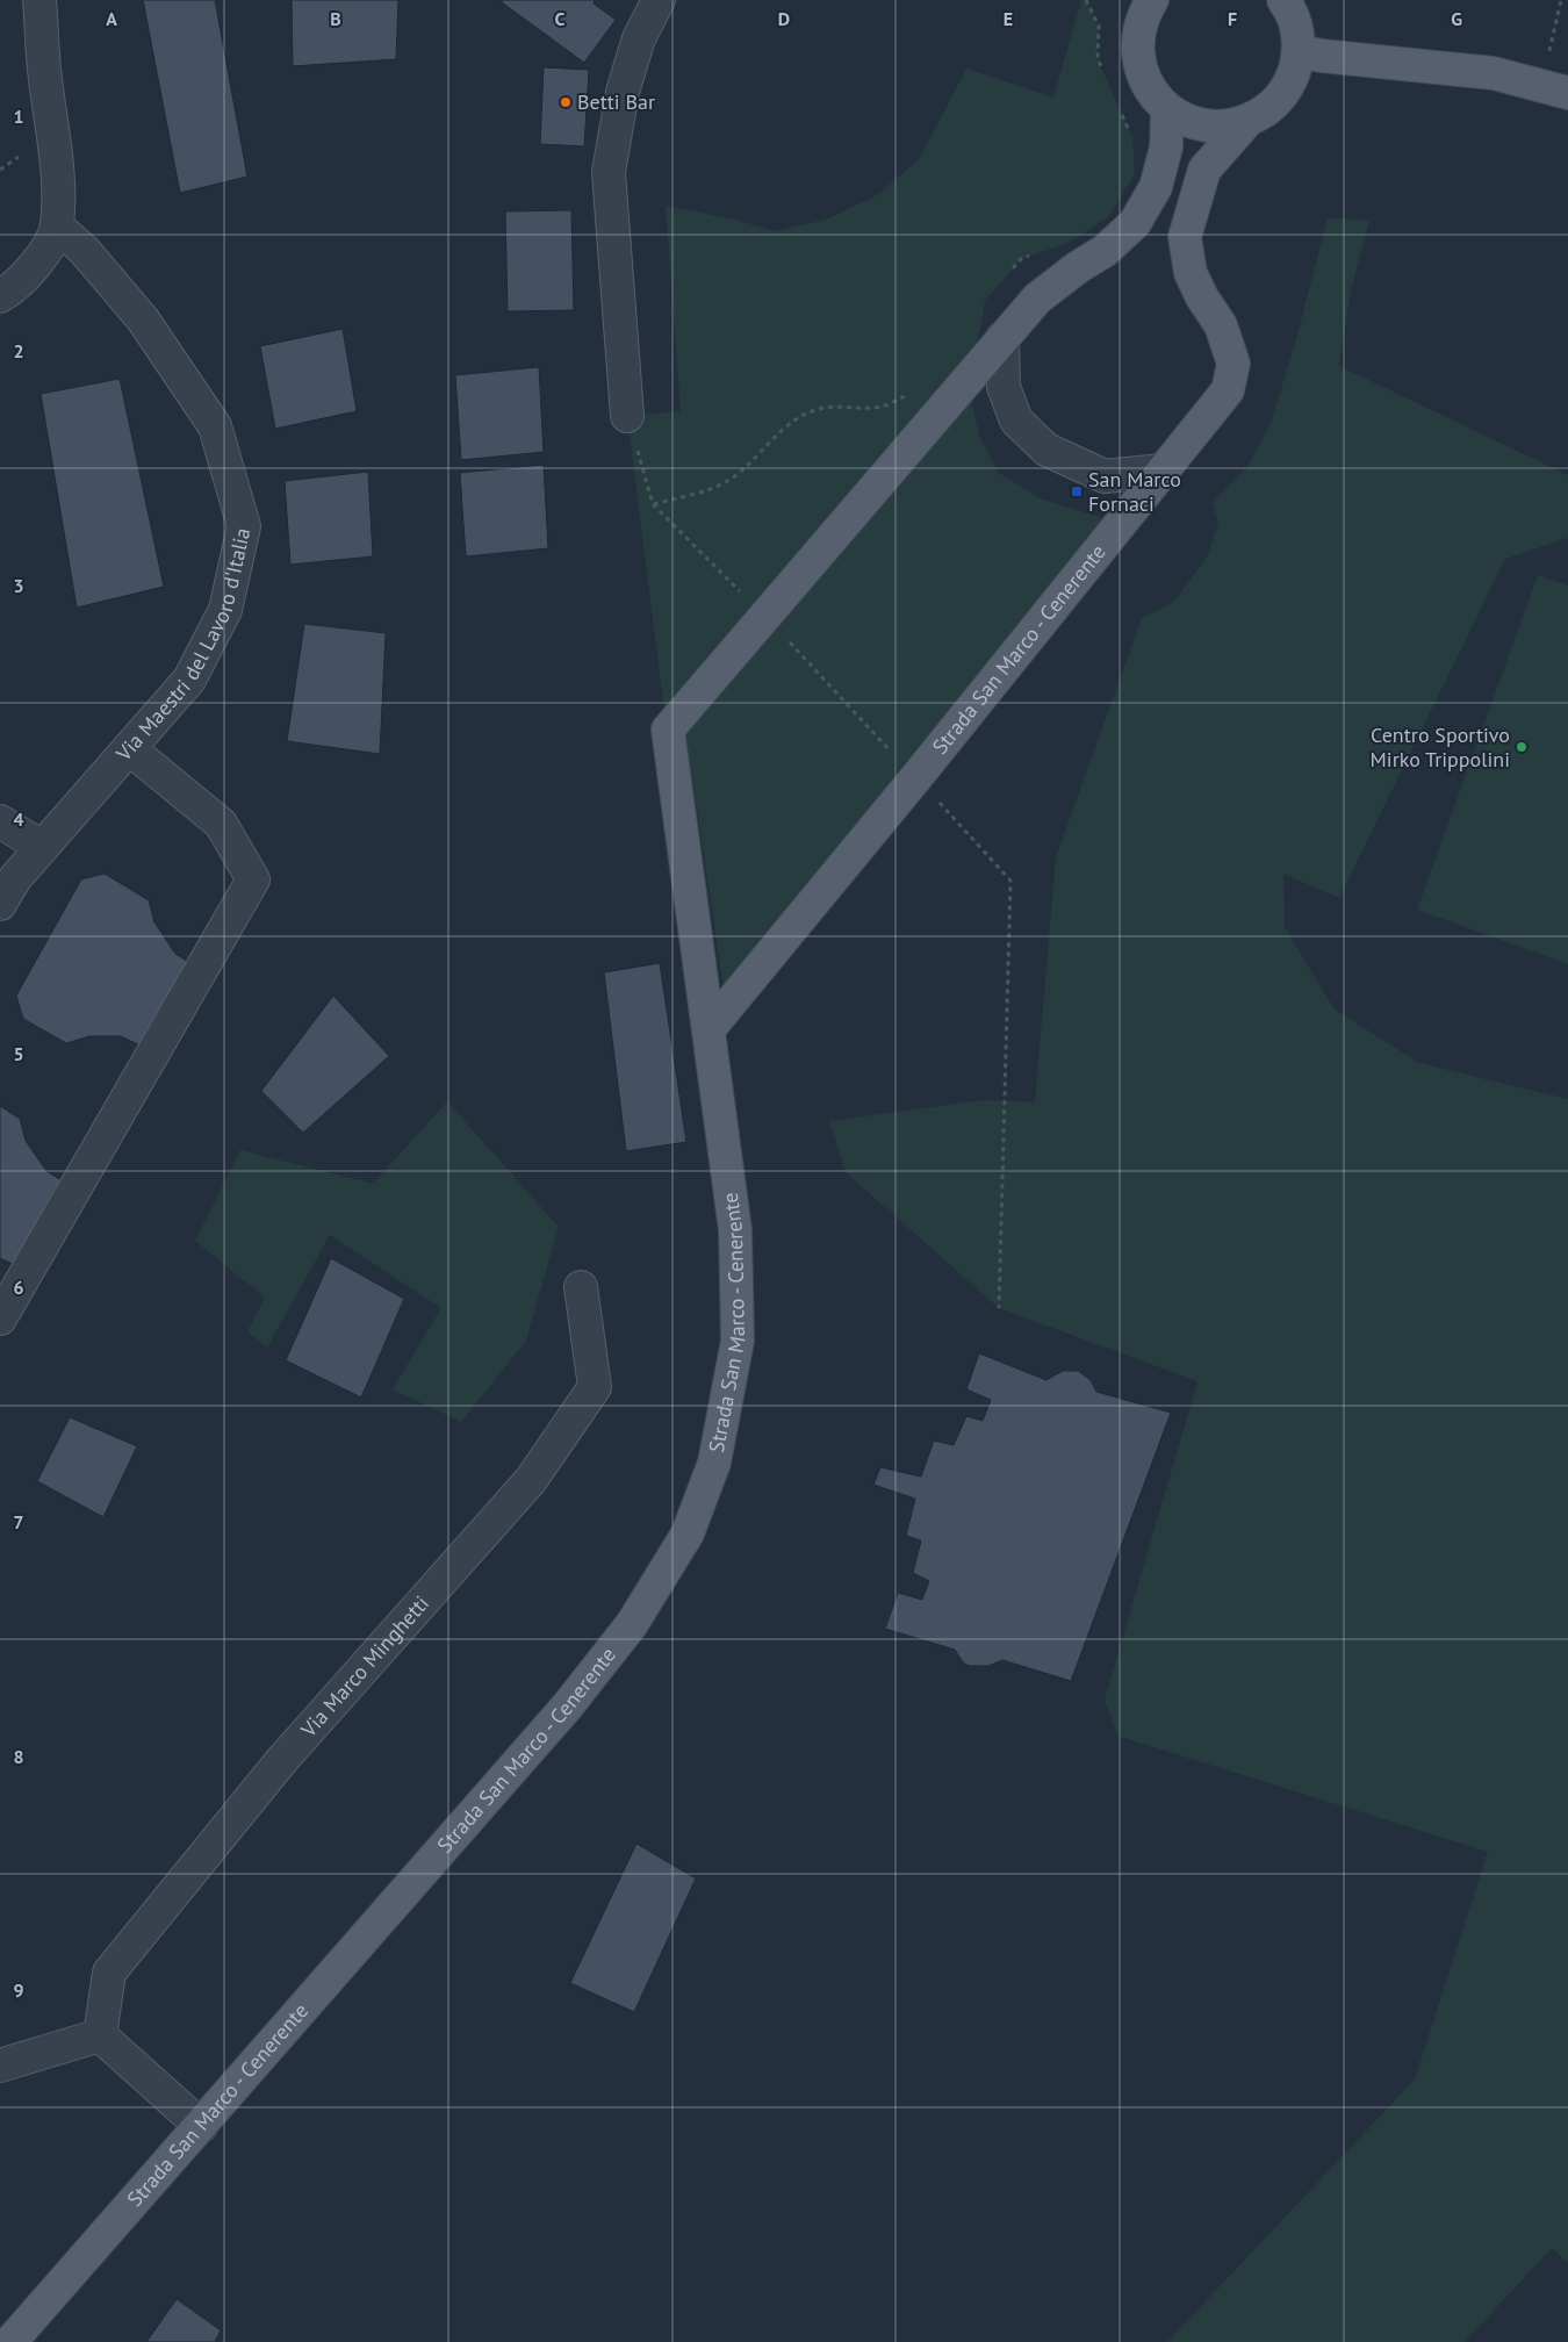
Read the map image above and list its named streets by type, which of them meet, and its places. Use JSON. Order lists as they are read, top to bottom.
{
  "streets": {
    "main road": ["Strada San Marco - Cenerente"],
    "street": ["Via Maestri del Lavoro d'Italia", "Via Marco Minghetti"]
  },
  "places": {
    "other": ["Betti Bar", "Centro Sportivo Mirko Trippolini"],
    "transit": ["San Marco Fornaci"]
  },
  "grid": {
    "columns": [
      "A",
      "B",
      "C",
      "D",
      "E",
      "F",
      "G"
    ],
    "rows": [
      "1",
      "2",
      "3",
      "4",
      "5",
      "6",
      "7",
      "8",
      "9"
    ]
  }
}
